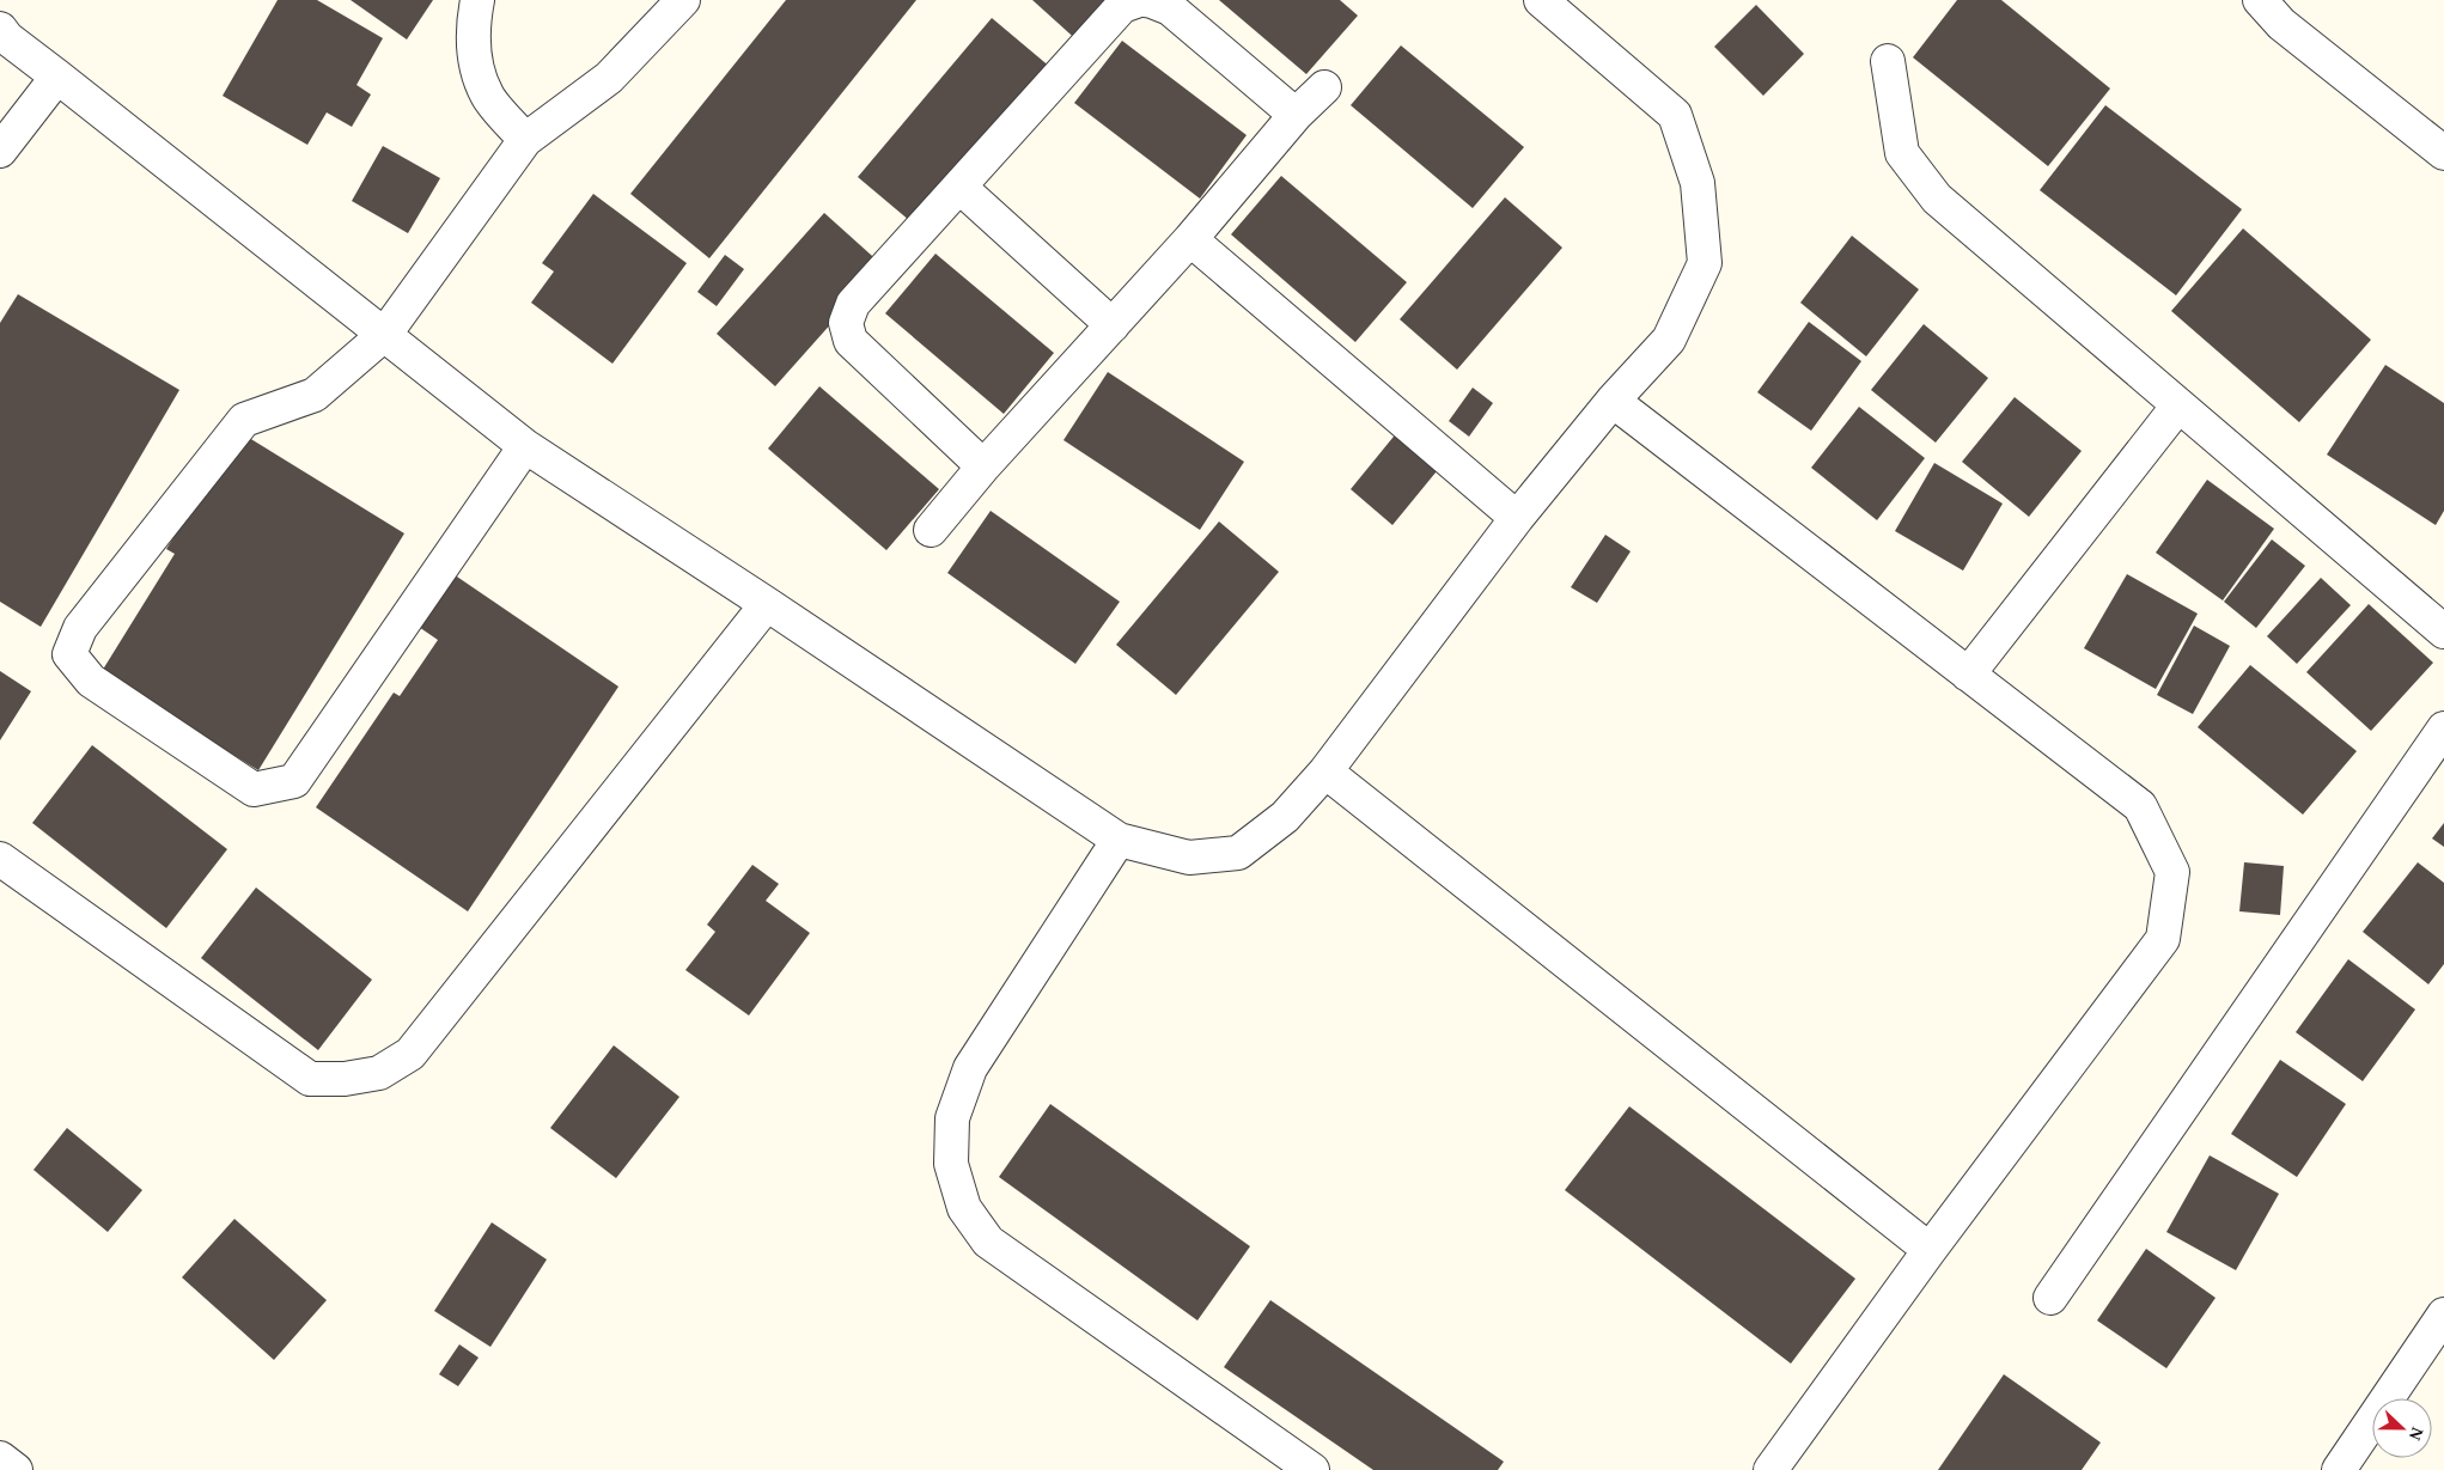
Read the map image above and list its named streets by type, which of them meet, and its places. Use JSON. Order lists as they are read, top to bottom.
{
  "north": "right"
}
